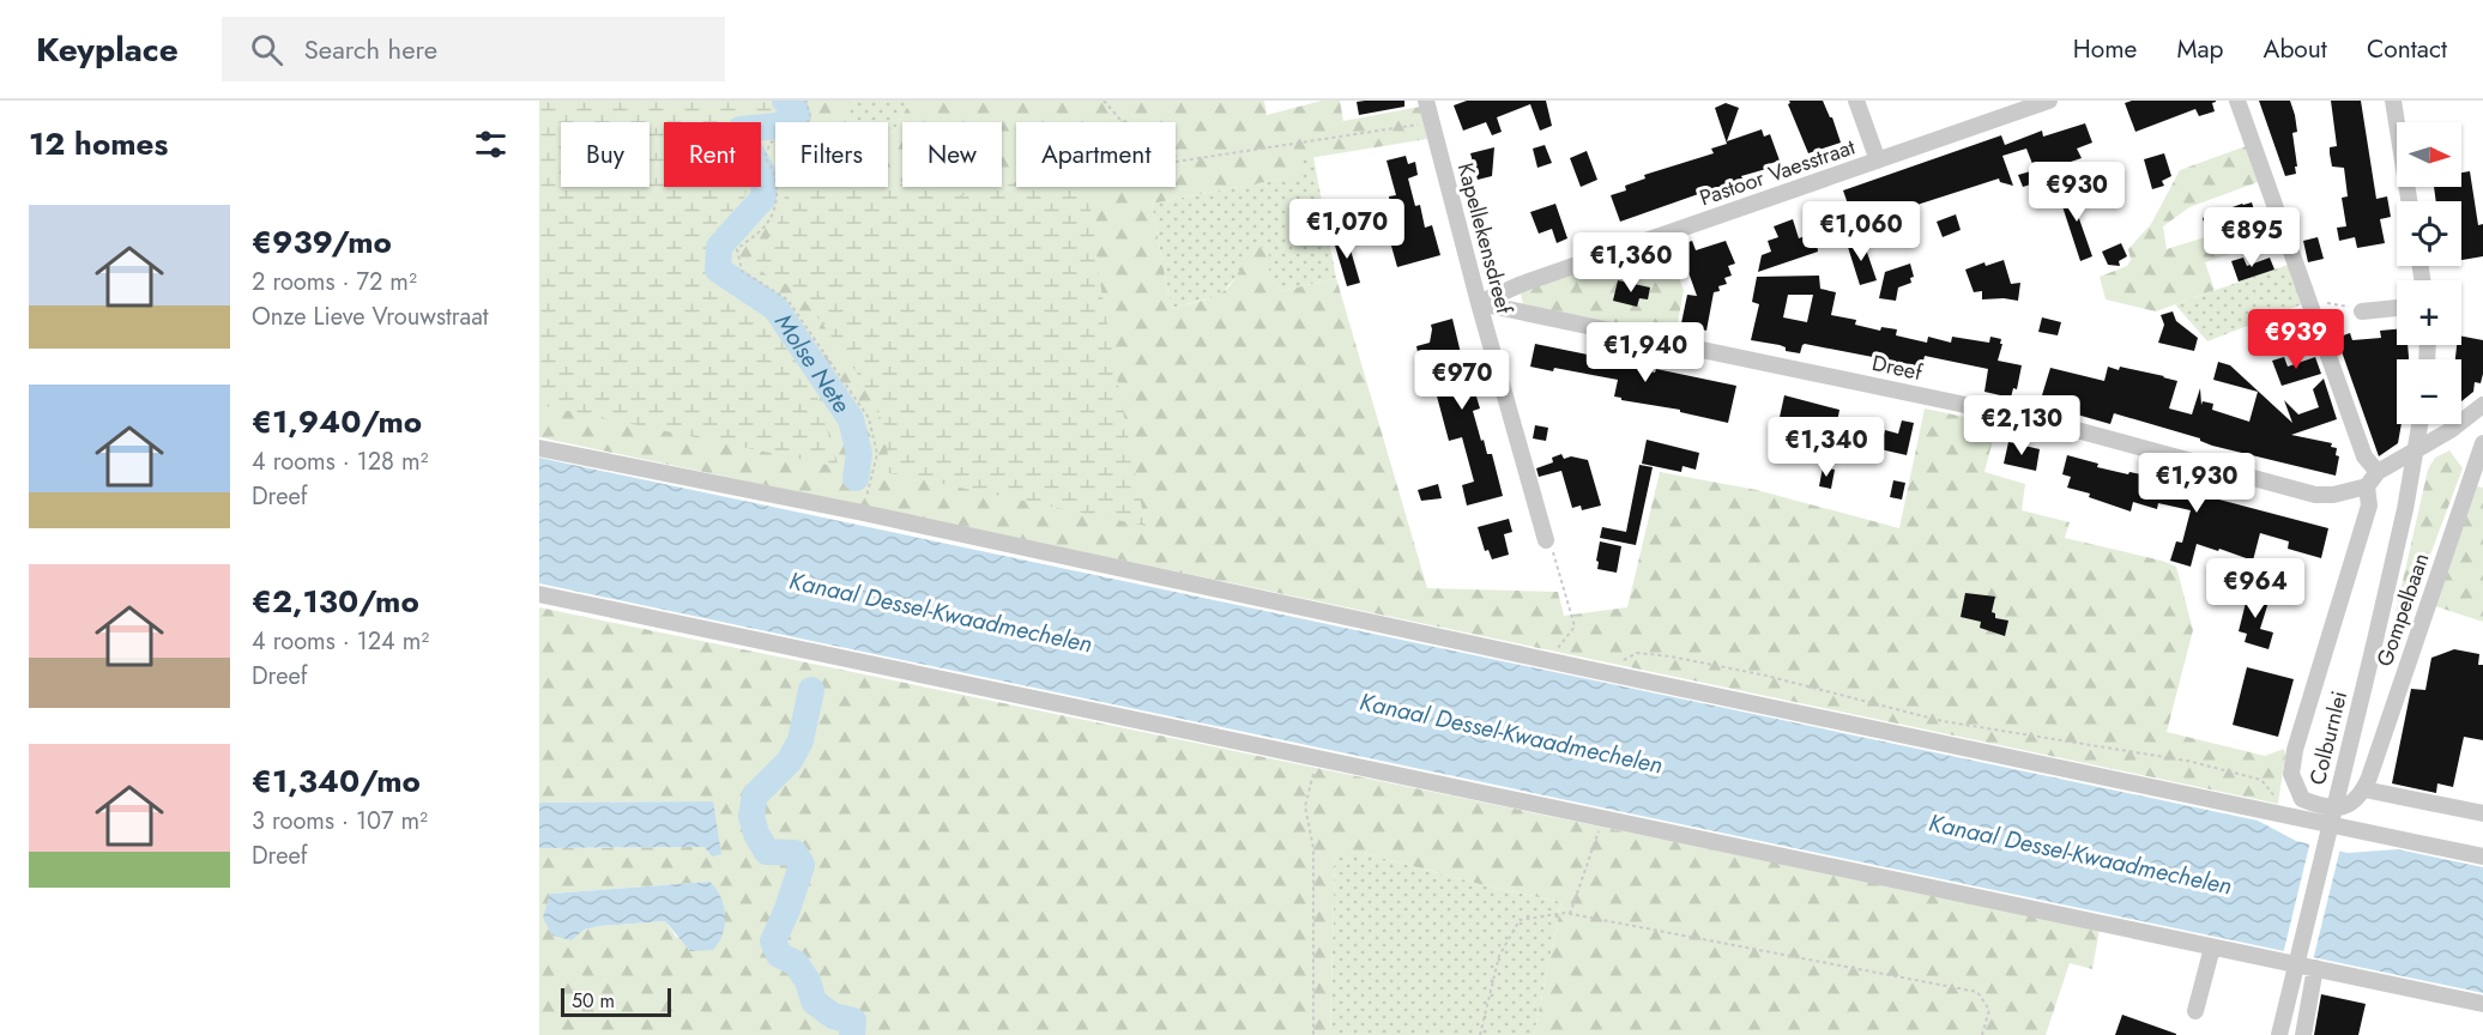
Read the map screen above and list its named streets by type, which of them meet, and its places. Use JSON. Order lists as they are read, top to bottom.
{
  "streets": {
    "street": [
      "Pastoor Vaesstraat",
      "Kapellekensdreef",
      "Dreef",
      "Gompelbaan",
      "Colburnlei"
    ]
  },
  "crossings": [
    ["Pastoor Vaesstraat", "Kapellekensdreef"],
    ["Pastoor Vaesstraat", "Dreef"],
    ["Kapellekensdreef", "Dreef"]
  ],
  "water": ["Molse Nete", "Kanaal Dessel-Kwaadmechelen"],
  "scale_bar": "50 m",
  "north": "right",
  "page": {
    "header": "Keyplace",
    "search": "Search here",
    "nav": [
      "Home",
      "Map",
      "About",
      "Contact"
    ],
    "heading": "12 homes",
    "map_buttons": ["+", "−"],
    "chip": [
      "Buy",
      "Rent",
      "Filters",
      "New",
      "Apartment"
    ],
    "price": [
      "€930",
      "€1,070",
      "€1,060",
      "€895",
      "€1,360",
      "€939",
      "€1,940",
      "€970",
      "€2,130",
      "€1,340",
      "€1,930",
      "€964"
    ],
    "list": [
      {
        "name": "€939/mo",
        "note": "2 rooms · 72 m² · Onze Lieve Vrouwstraat"
      },
      {
        "name": "€1,940/mo",
        "note": "4 rooms · 128 m² · Dreef"
      },
      {
        "name": "€2,130/mo",
        "note": "4 rooms · 124 m² · Dreef"
      },
      {
        "name": "€1,340/mo",
        "note": "3 rooms · 107 m² · Dreef"
      }
    ],
    "scale": "50 m"
  }
}
